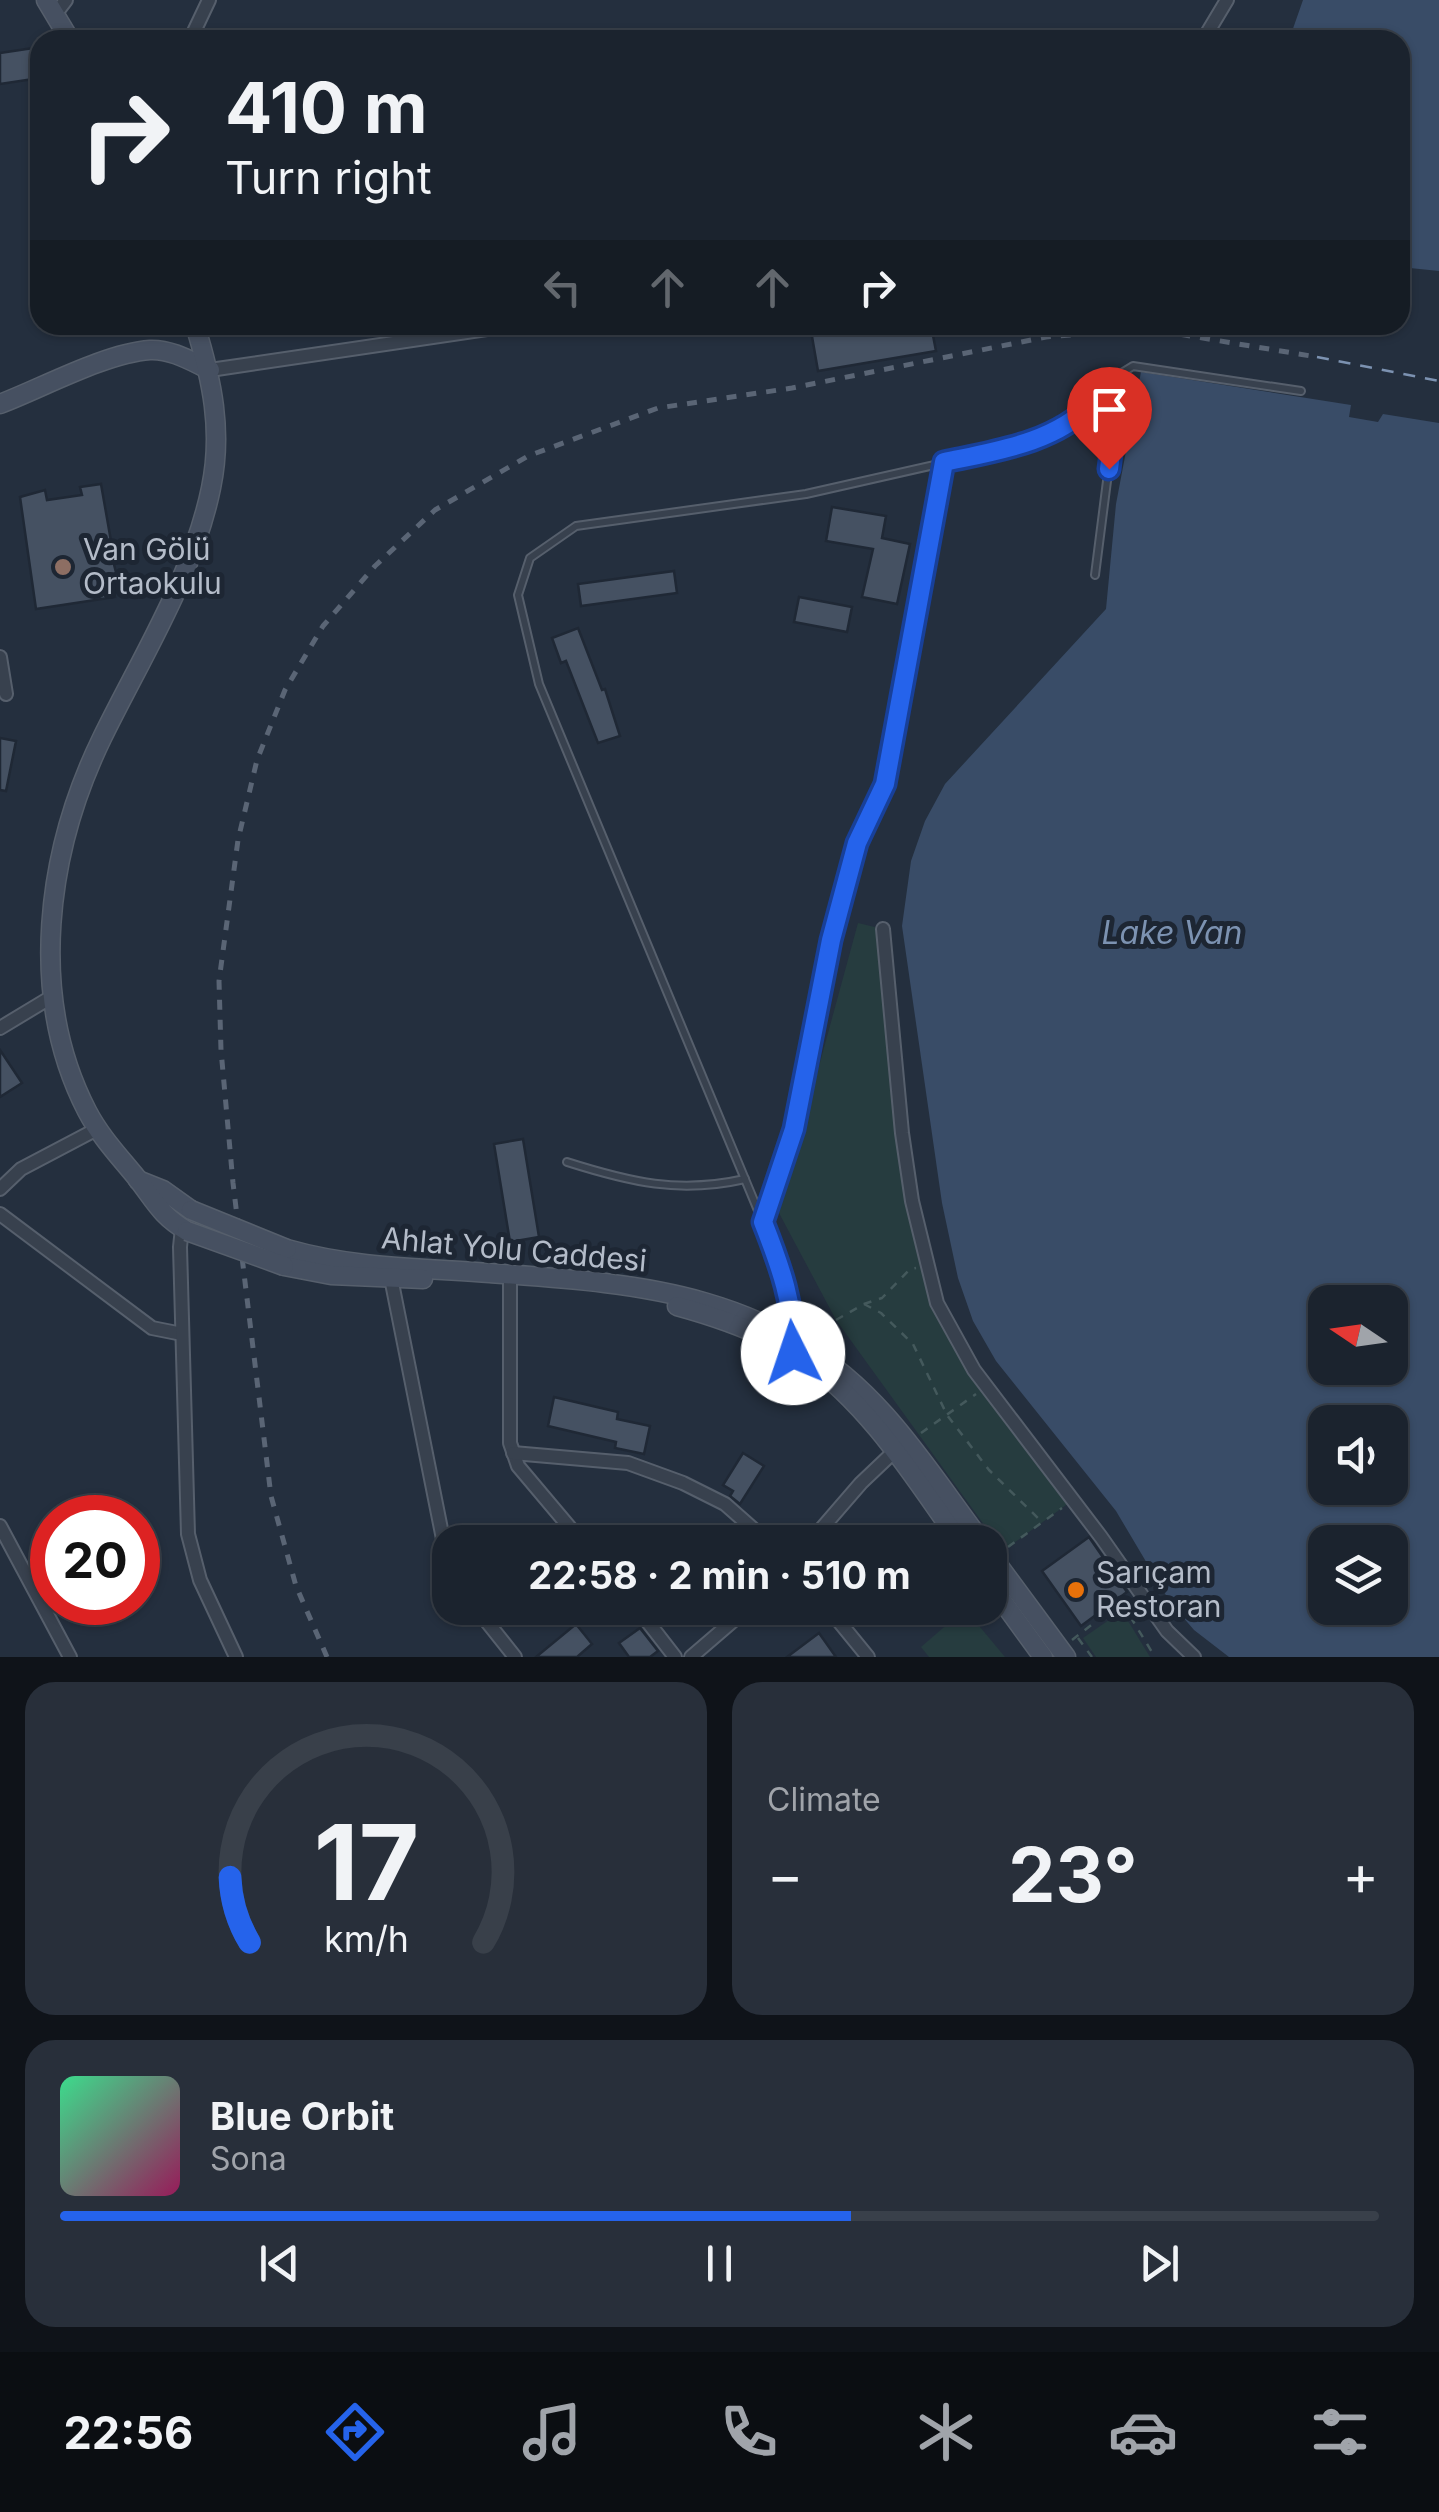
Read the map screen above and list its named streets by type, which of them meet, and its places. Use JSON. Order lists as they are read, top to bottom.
{
  "streets": {
    "street": ["Ahlat Yolu Caddesi"]
  },
  "water": ["Lake Van"],
  "places": ["Van Gölü Ortaokulu", "Sarıçam Restoran"],
  "north": "left",
  "page": {
    "turn": ["410 m", "Turn right"],
    "limit": "20",
    "trip": "22:58 · 2 min · 510 m",
    "tile": "Climate",
    "heat": ["−", "23°", "+"],
    "song": ["Blue Orbit", "Sona"],
    "tabs": "22:56",
    "gauge": ["17", "km/h"]
  }
}
